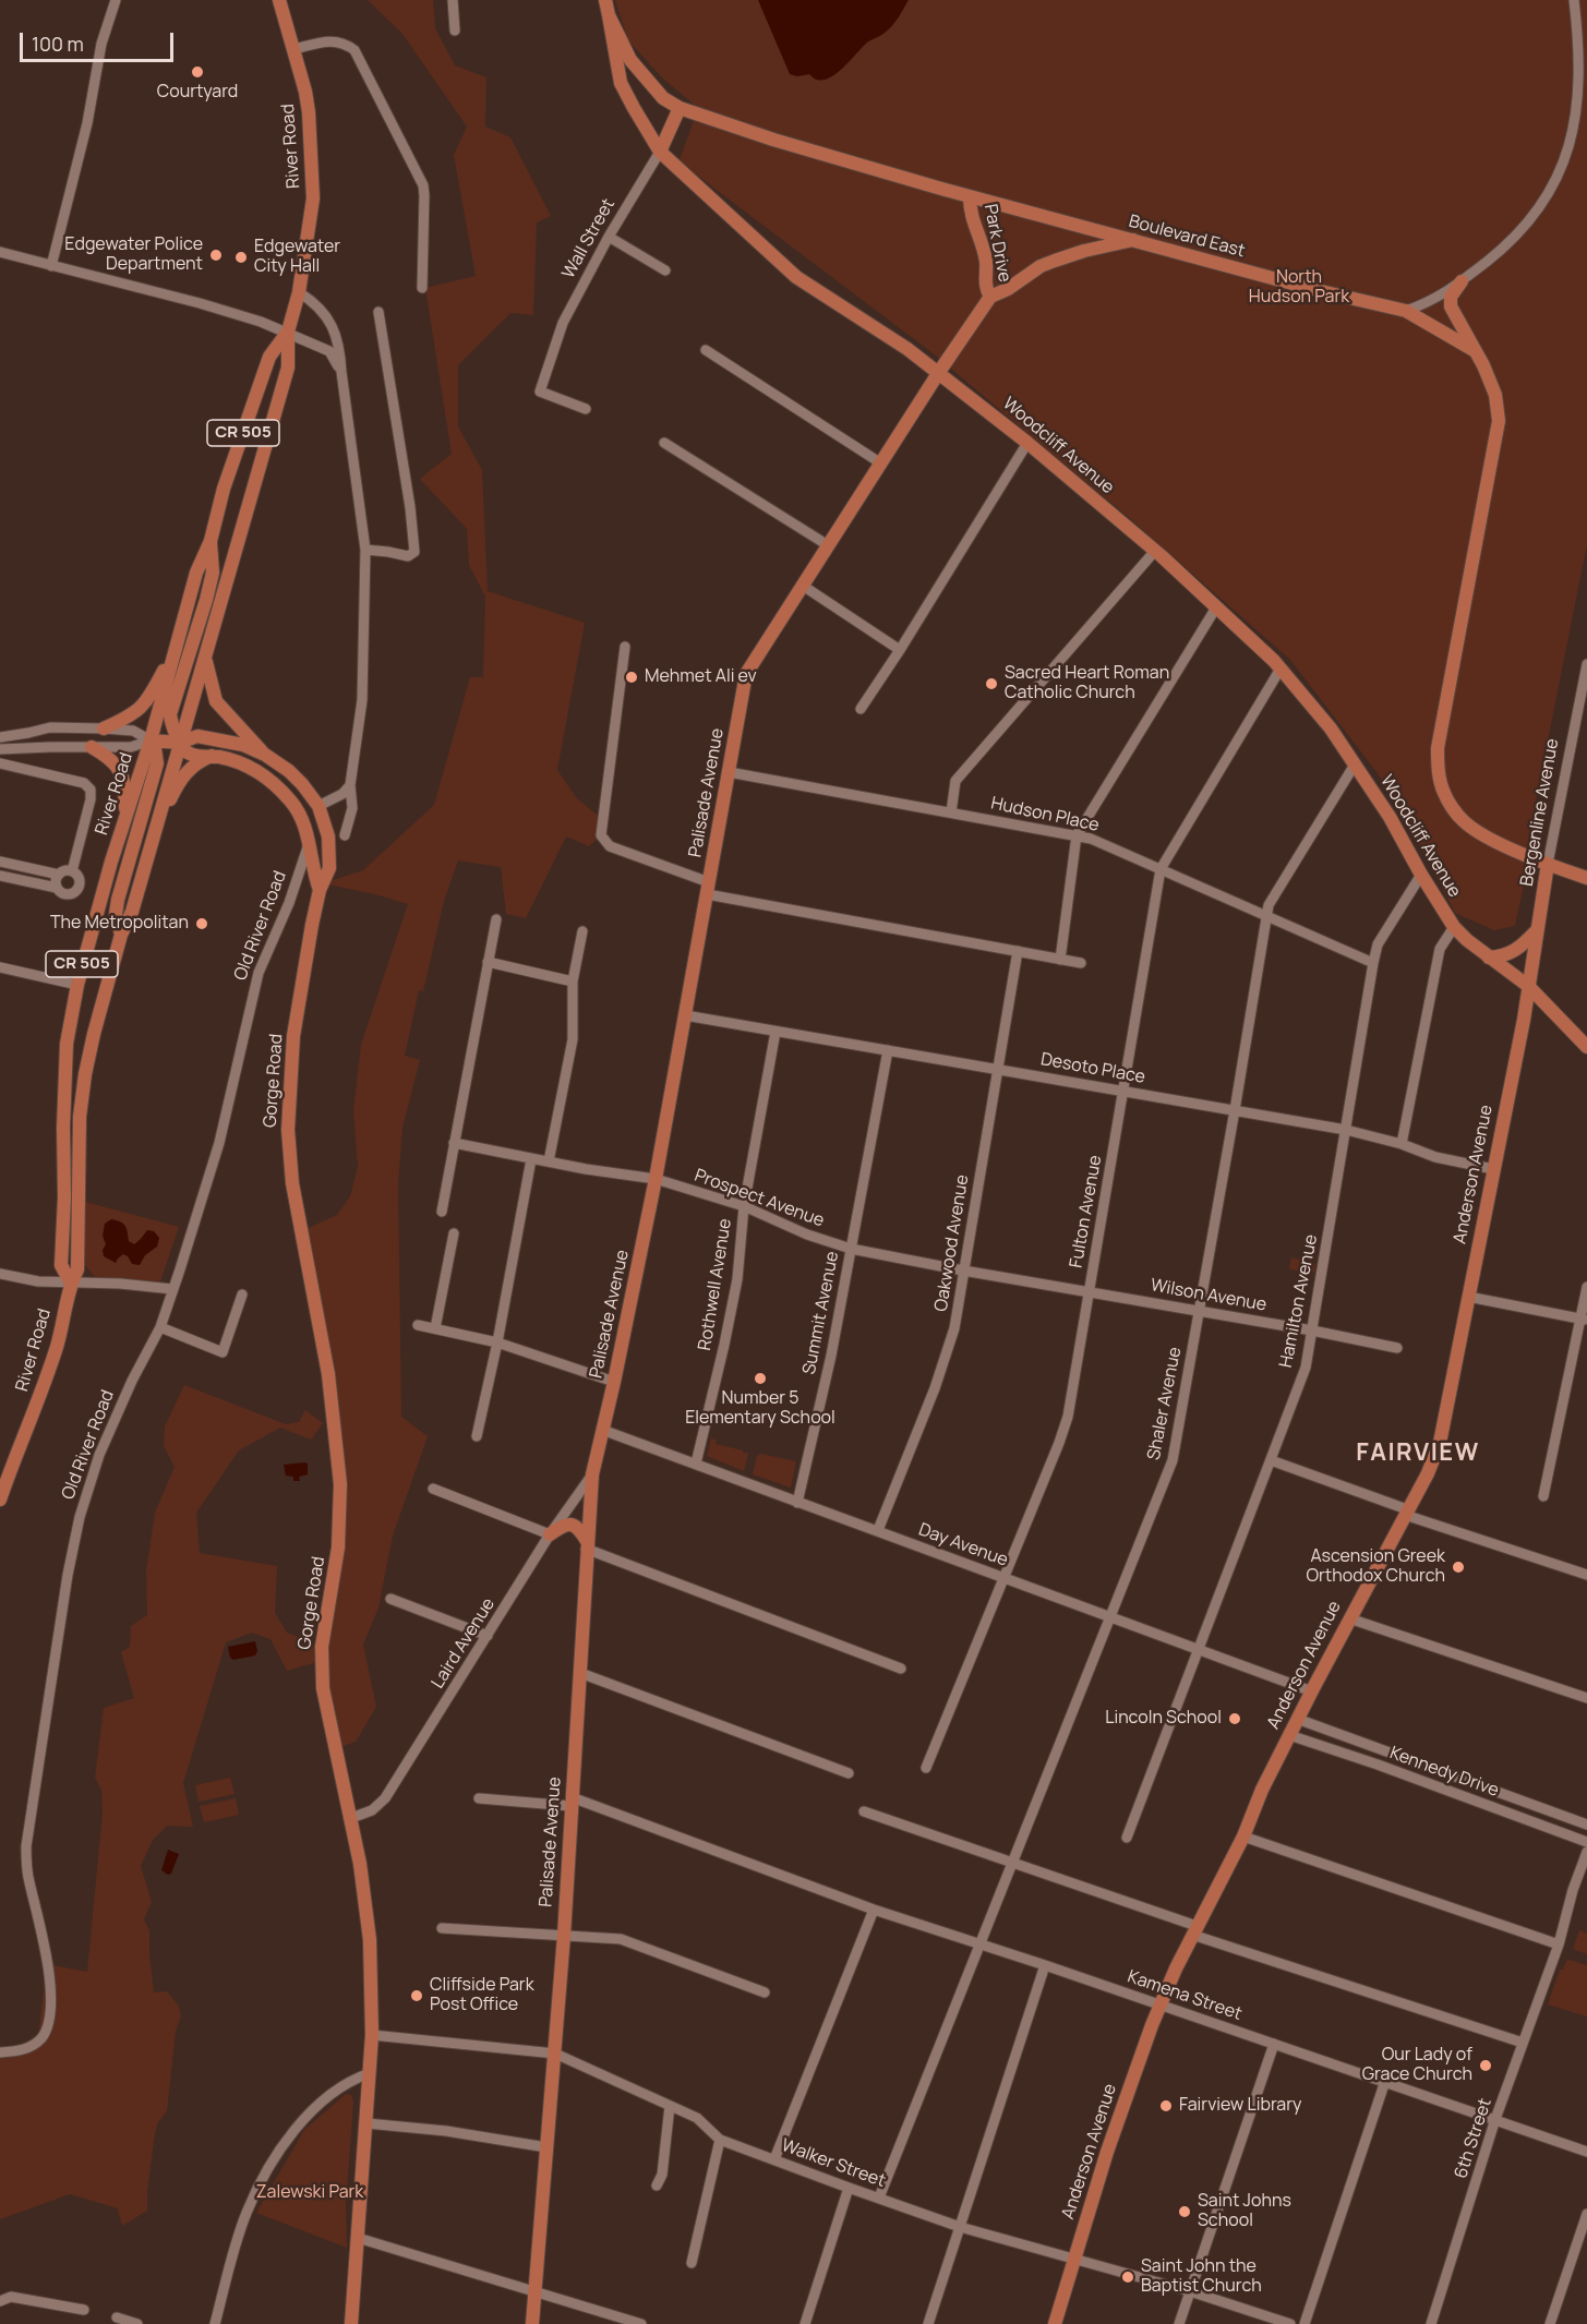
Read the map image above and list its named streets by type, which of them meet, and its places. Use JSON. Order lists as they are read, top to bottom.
{
  "streets": {
    "main road": [
      "River Road",
      "Boulevard East",
      "Wall Street",
      "Park Drive",
      "CR 505",
      "Woodcliff Avenue",
      "Palisade Avenue",
      "Bergenline Avenue",
      "Gorge Road",
      "Anderson Avenue"
    ],
    "street": [
      "Hudson Place",
      "Old River Road",
      "Desoto Place",
      "Prospect Avenue",
      "Fulton Avenue",
      "Oakwood Avenue",
      "Rothwell Avenue",
      "Wilson Avenue",
      "Hamilton Avenue",
      "Summit Avenue",
      "Shaler Avenue",
      "Day Avenue",
      "Laird Avenue",
      "Kennedy Drive",
      "Kamena Street",
      "6th Street",
      "Walker Street"
    ]
  },
  "crossings": [
    ["River Road", "Gorge Road"],
    ["Boulevard East", "Wall Street"],
    ["Boulevard East", "Park Drive"],
    ["Boulevard East", "Woodcliff Avenue"],
    ["Wall Street", "Woodcliff Avenue"],
    ["Park Drive", "Woodcliff Avenue"],
    ["Park Drive", "Palisade Avenue"],
    ["Woodcliff Avenue", "Palisade Avenue"],
    ["Woodcliff Avenue", "Anderson Avenue"],
    ["Woodcliff Avenue", "Fulton Avenue"],
    ["Woodcliff Avenue", "Hamilton Avenue"],
    ["Woodcliff Avenue", "Shaler Avenue"],
    ["Palisade Avenue", "Hudson Place"],
    ["Palisade Avenue", "Desoto Place"],
    ["Palisade Avenue", "Prospect Avenue"],
    ["Palisade Avenue", "Day Avenue"],
    ["Palisade Avenue", "Laird Avenue"],
    ["Palisade Avenue", "Kamena Street"],
    ["Palisade Avenue", "Walker Street"],
    ["Bergenline Avenue", "Anderson Avenue"],
    ["Hudson Place", "Fulton Avenue"],
    ["Hudson Place", "Hamilton Avenue"],
    ["Hudson Place", "Shaler Avenue"],
    ["Old River Road", "Gorge Road"],
    ["Desoto Place", "Anderson Avenue"],
    ["Desoto Place", "Fulton Avenue"],
    ["Desoto Place", "Oakwood Avenue"],
    ["Desoto Place", "Rothwell Avenue"],
    ["Desoto Place", "Hamilton Avenue"],
    ["Desoto Place", "Summit Avenue"],
    ["Desoto Place", "Shaler Avenue"],
    ["Gorge Road", "Laird Avenue"],
    ["Gorge Road", "Walker Street"],
    ["Anderson Avenue", "Day Avenue"],
    ["Anderson Avenue", "Kennedy Drive"],
    ["Anderson Avenue", "Kamena Street"],
    ["Anderson Avenue", "Walker Street"],
    ["Prospect Avenue", "Oakwood Avenue"],
    ["Prospect Avenue", "Rothwell Avenue"],
    ["Prospect Avenue", "Wilson Avenue"],
    ["Prospect Avenue", "Summit Avenue"],
    ["Fulton Avenue", "Wilson Avenue"],
    ["Fulton Avenue", "Day Avenue"],
    ["Oakwood Avenue", "Day Avenue"],
    ["Rothwell Avenue", "Day Avenue"],
    ["Wilson Avenue", "Hamilton Avenue"],
    ["Wilson Avenue", "Shaler Avenue"],
    ["Hamilton Avenue", "Day Avenue"],
    ["Summit Avenue", "Day Avenue"],
    ["Shaler Avenue", "Day Avenue"],
    ["Shaler Avenue", "Kamena Street"],
    ["Shaler Avenue", "Walker Street"],
    ["Kamena Street", "6th Street"]
  ],
  "districts": ["FAIRVIEW"],
  "parks": ["North Hudson Park", "Zalewski Park"],
  "places": [
    "Courtyard",
    "Edgewater Police Department",
    "Edgewater City Hall",
    "Mehmet Ali ev",
    "Sacred Heart Roman Catholic Church",
    "The Metropolitan",
    "Number 5 Elementary School",
    "Ascension Greek Orthodox Church",
    "Lincoln School",
    "Cliffside Park Post Office",
    "Our Lady of Grace Church",
    "Fairview Library",
    "Saint Johns School",
    "Saint John the Baptist Church"
  ],
  "scale_bar": "100 m"
}
